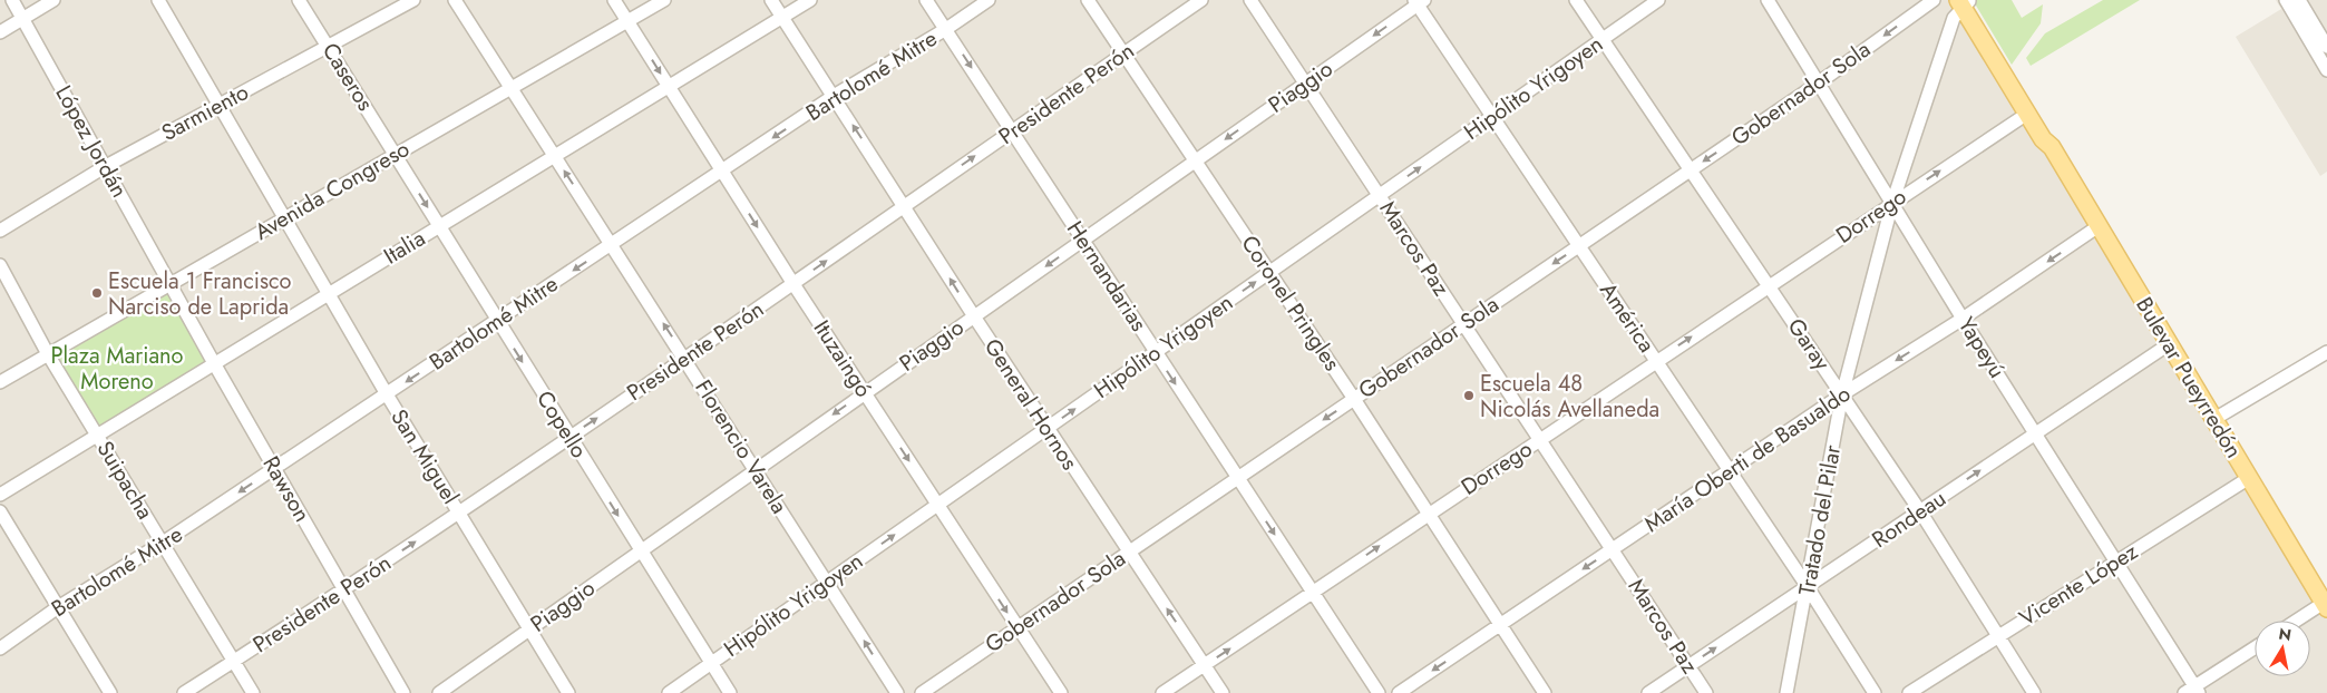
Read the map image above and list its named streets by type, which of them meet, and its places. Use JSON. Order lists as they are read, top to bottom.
{
  "streets": {
    "main road": ["Bulevar Pueyrredón"],
    "street": [
      "Bartolomé Mitre",
      "Caseros",
      "Piaggio",
      "Hipólito Yrigoyen",
      "Presidente Perón",
      "Gobernador Sola",
      "Sarmiento",
      "López Jordán",
      "Avenida Congreso",
      "Dorrego",
      "Italia",
      "Marcos Paz",
      "Hernandarias",
      "Coronel Pringles",
      "América",
      "Garay",
      "Yapeyú",
      "Ituzaingó",
      "General Hornos",
      "Copello",
      "Florencio Varela",
      "San Miguel",
      "María Oberti de Basualdo",
      "Suipacha",
      "Rawson",
      "Rondeau",
      "Tratado del Pilar",
      "Vicente López"
    ]
  },
  "crossings": [
    ["Bartolomé Mitre", "Hernandarias"],
    ["Bartolomé Mitre", "Ituzaingó"],
    ["Bartolomé Mitre", "General Hornos"],
    ["Bartolomé Mitre", "Copello"],
    ["Bartolomé Mitre", "Florencio Varela"],
    ["Bartolomé Mitre", "San Miguel"],
    ["Bartolomé Mitre", "Suipacha"],
    ["Bartolomé Mitre", "Rawson"],
    ["Caseros", "Sarmiento"],
    ["Caseros", "Avenida Congreso"],
    ["Caseros", "Copello"],
    ["Piaggio", "Marcos Paz"],
    ["Piaggio", "Hernandarias"],
    ["Piaggio", "Coronel Pringles"],
    ["Piaggio", "América"],
    ["Piaggio", "Ituzaingó"],
    ["Piaggio", "General Hornos"],
    ["Piaggio", "Copello"],
    ["Piaggio", "Florencio Varela"],
    ["Piaggio", "San Miguel"],
    ["Hipólito Yrigoyen", "Marcos Paz"],
    ["Hipólito Yrigoyen", "Hernandarias"],
    ["Hipólito Yrigoyen", "Coronel Pringles"],
    ["Hipólito Yrigoyen", "América"],
    ["Hipólito Yrigoyen", "Garay"],
    ["Hipólito Yrigoyen", "Ituzaingó"],
    ["Hipólito Yrigoyen", "General Hornos"],
    ["Hipólito Yrigoyen", "Copello"],
    ["Hipólito Yrigoyen", "Florencio Varela"],
    ["Presidente Perón", "Hernandarias"],
    ["Presidente Perón", "Coronel Pringles"],
    ["Presidente Perón", "Ituzaingó"],
    ["Presidente Perón", "General Hornos"],
    ["Presidente Perón", "Copello"],
    ["Presidente Perón", "Florencio Varela"],
    ["Presidente Perón", "San Miguel"],
    ["Presidente Perón", "Suipacha"],
    ["Presidente Perón", "Rawson"],
    ["Gobernador Sola", "Marcos Paz"],
    ["Gobernador Sola", "Hernandarias"],
    ["Gobernador Sola", "Coronel Pringles"],
    ["Gobernador Sola", "América"],
    ["Gobernador Sola", "Garay"],
    ["Gobernador Sola", "Yapeyú"],
    ["Gobernador Sola", "Ituzaingó"],
    ["Gobernador Sola", "General Hornos"],
    ["Sarmiento", "López Jordán"],
    ["Sarmiento", "San Miguel"],
    ["López Jordán", "Avenida Congreso"],
    ["López Jordán", "Rawson"],
    ["Avenida Congreso", "Ituzaingó"],
    ["Avenida Congreso", "Copello"],
    ["Avenida Congreso", "Florencio Varela"],
    ["Avenida Congreso", "San Miguel"],
    ["Avenida Congreso", "Suipacha"],
    ["Avenida Congreso", "Rawson"],
    ["Dorrego", "Marcos Paz"],
    ["Dorrego", "Hernandarias"],
    ["Dorrego", "Coronel Pringles"],
    ["Dorrego", "América"],
    ["Dorrego", "Garay"],
    ["Dorrego", "Yapeyú"],
    ["Dorrego", "Bulevar Pueyrredón"],
    ["Dorrego", "General Hornos"],
    ["Dorrego", "Tratado del Pilar"],
    ["Italia", "Ituzaingó"],
    ["Italia", "General Hornos"],
    ["Italia", "Copello"],
    ["Italia", "Florencio Varela"],
    ["Italia", "San Miguel"],
    ["Italia", "Suipacha"],
    ["Italia", "Rawson"],
    ["Marcos Paz", "María Oberti de Basualdo"],
    ["Marcos Paz", "Rondeau"],
    ["Coronel Pringles", "María Oberti de Basualdo"],
    ["América", "María Oberti de Basualdo"],
    ["América", "Rondeau"],
    ["América", "Tratado del Pilar"],
    ["Garay", "María Oberti de Basualdo"],
    ["Garay", "Rondeau"],
    ["Garay", "Tratado del Pilar"],
    ["Garay", "Vicente López"],
    ["Yapeyú", "María Oberti de Basualdo"],
    ["Yapeyú", "Rondeau"],
    ["Yapeyú", "Tratado del Pilar"],
    ["Yapeyú", "Vicente López"],
    ["Bulevar Pueyrredón", "María Oberti de Basualdo"],
    ["Bulevar Pueyrredón", "Rondeau"],
    ["Bulevar Pueyrredón", "Tratado del Pilar"],
    ["Bulevar Pueyrredón", "Vicente López"],
    ["María Oberti de Basualdo", "Tratado del Pilar"],
    ["Rondeau", "Tratado del Pilar"]
  ],
  "one_way": [
    "Bartolomé Mitre",
    "Piaggio",
    "Hipólito Yrigoyen",
    "Presidente Perón",
    "Gobernador Sola",
    "Dorrego",
    "Hernandarias",
    "Ituzaingó",
    "General Hornos",
    "Copello",
    "Florencio Varela",
    "María Oberti de Basualdo",
    "Rondeau"
  ],
  "parks": ["Plaza Mariano Moreno"],
  "places": ["Escuela 1 Francisco Narciso de Laprida", "Escuela 48 Nicolás Avellaneda"],
  "north": "top"
}
